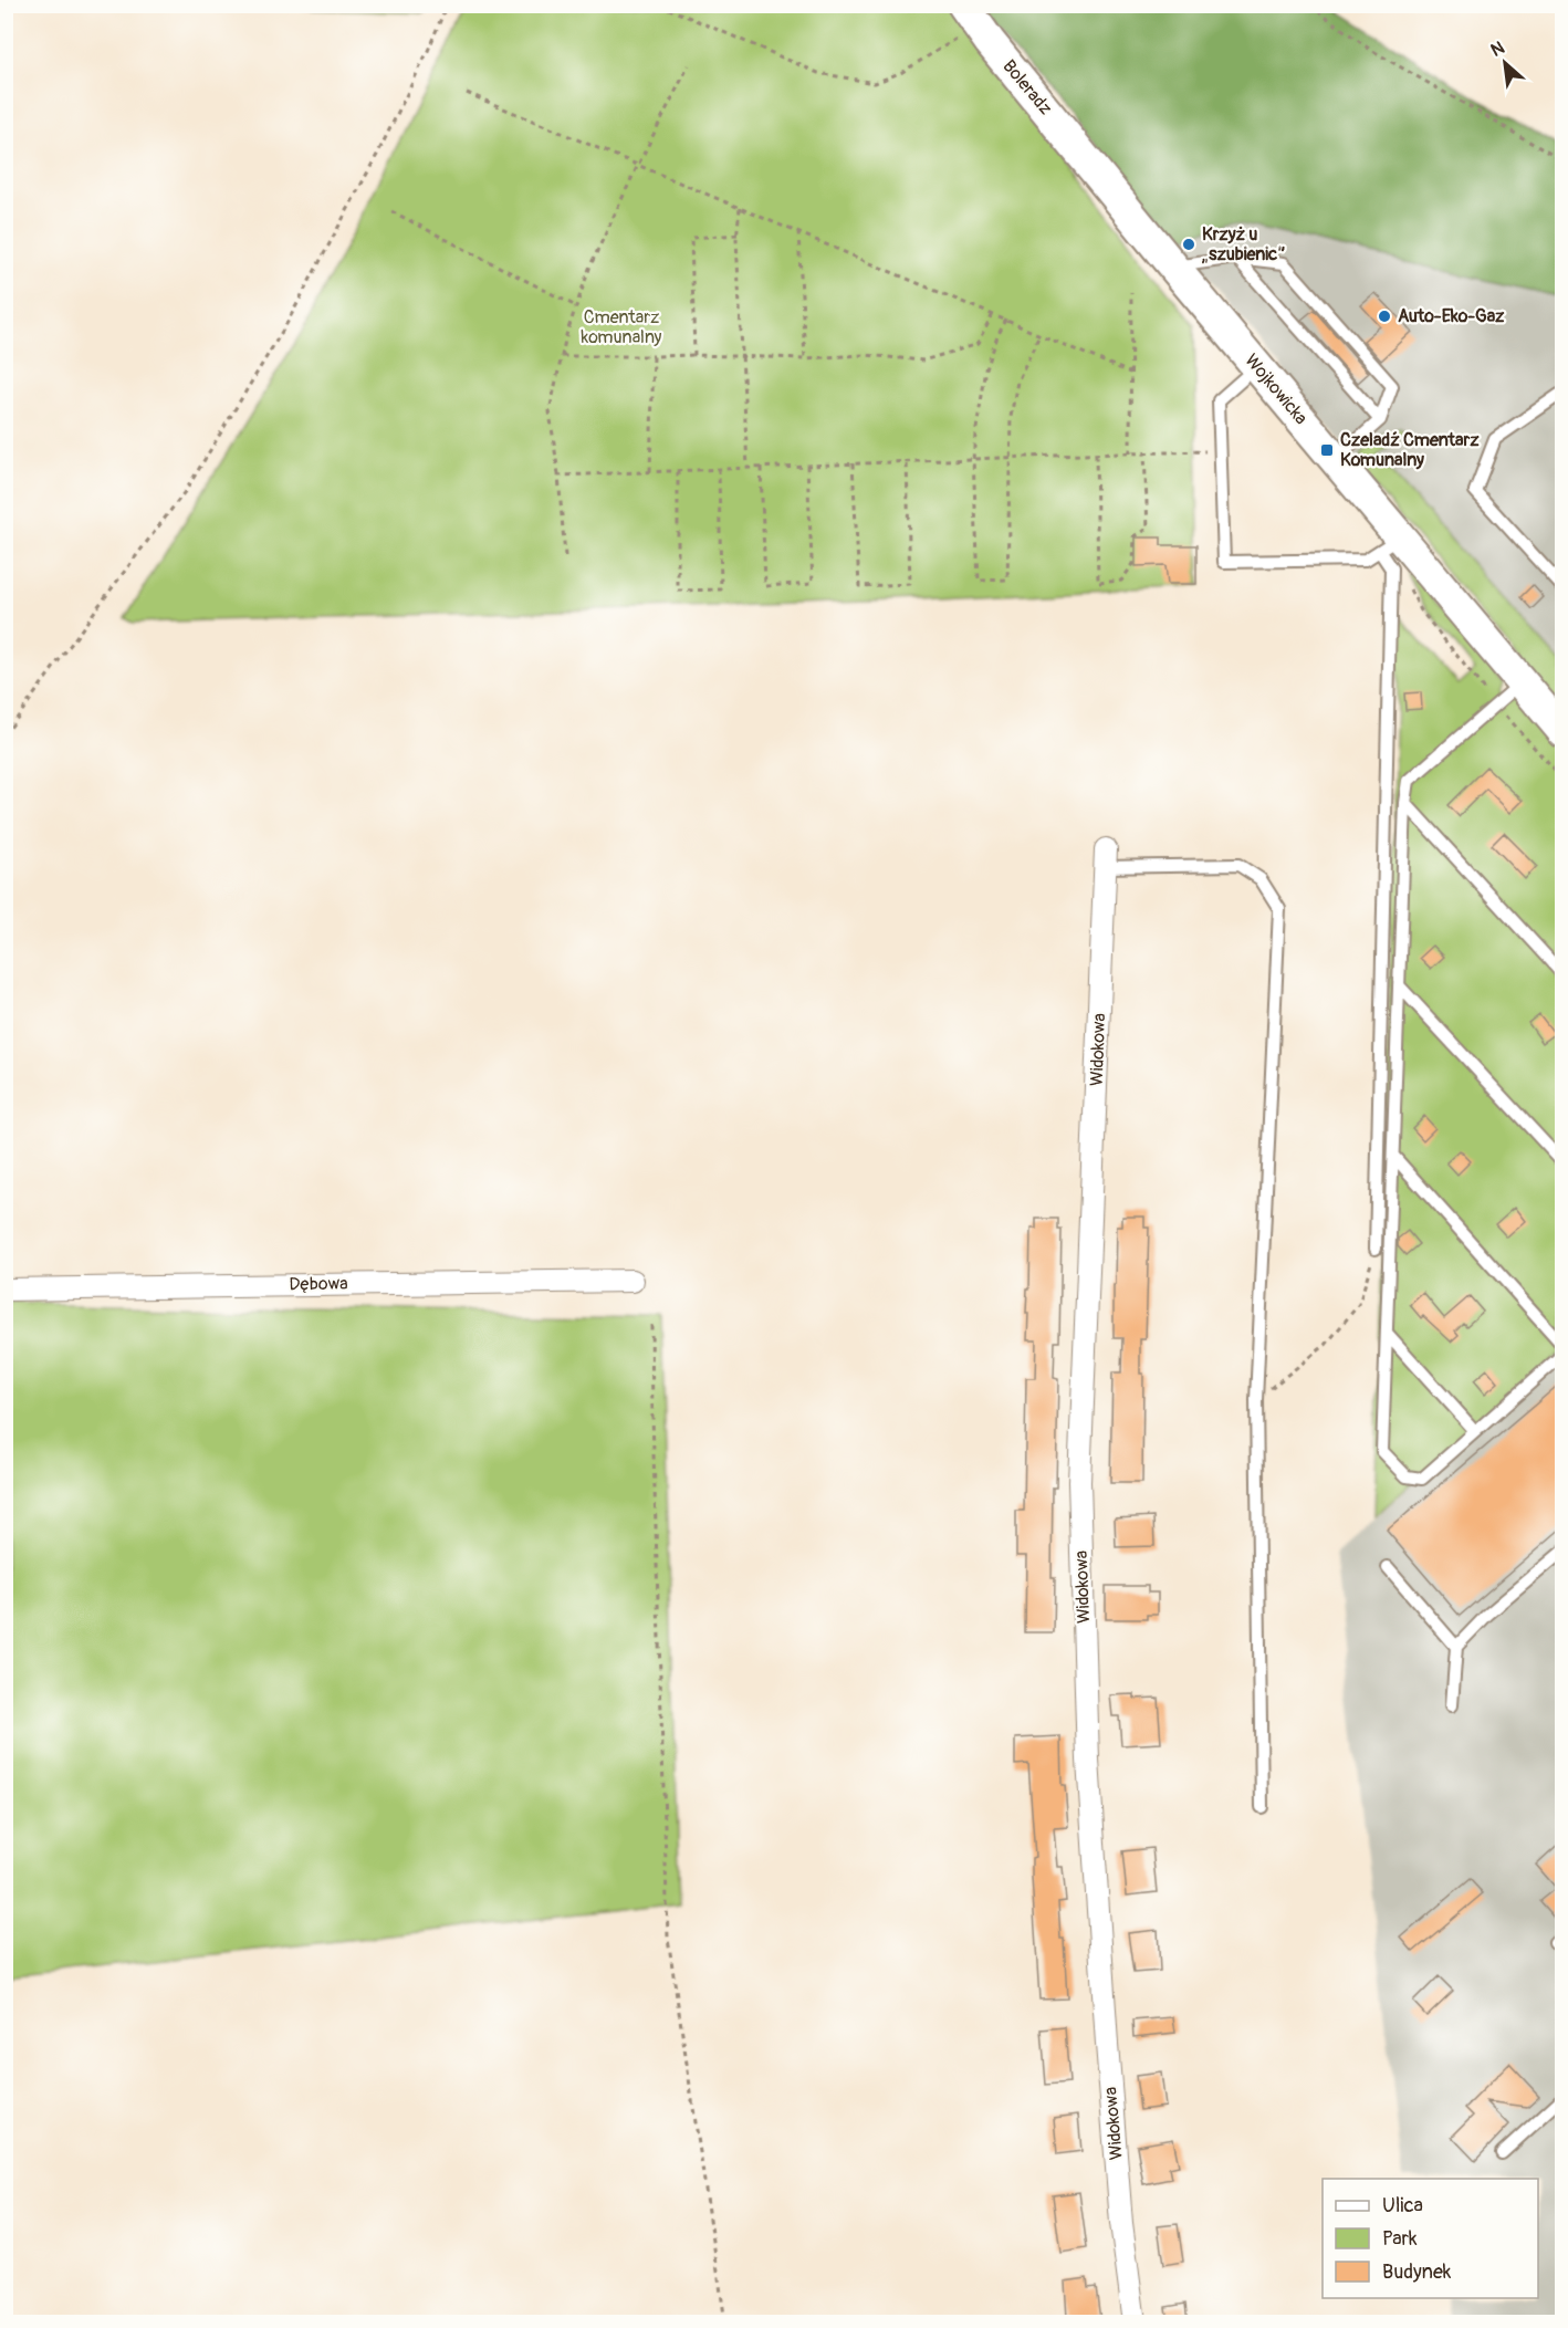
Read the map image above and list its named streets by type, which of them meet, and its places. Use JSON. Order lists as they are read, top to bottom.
{
  "streets": {
    "street": [
      "Boleradz",
      "Wojkowicka",
      "Widokowa",
      "Dębowa"
    ]
  },
  "crossings": [
    ["Boleradz", "Wojkowicka"]
  ],
  "parks": ["Cmentarz komunalny"],
  "places": {
    "other": ["Krzyż u „szubienic”", "Auto-Eko-Gaz"],
    "transit": ["Czeladź Cmentarz Komunalny"]
  },
  "legend": ["Ulica", "Park", "Budynek"],
  "north": "top left"
}
